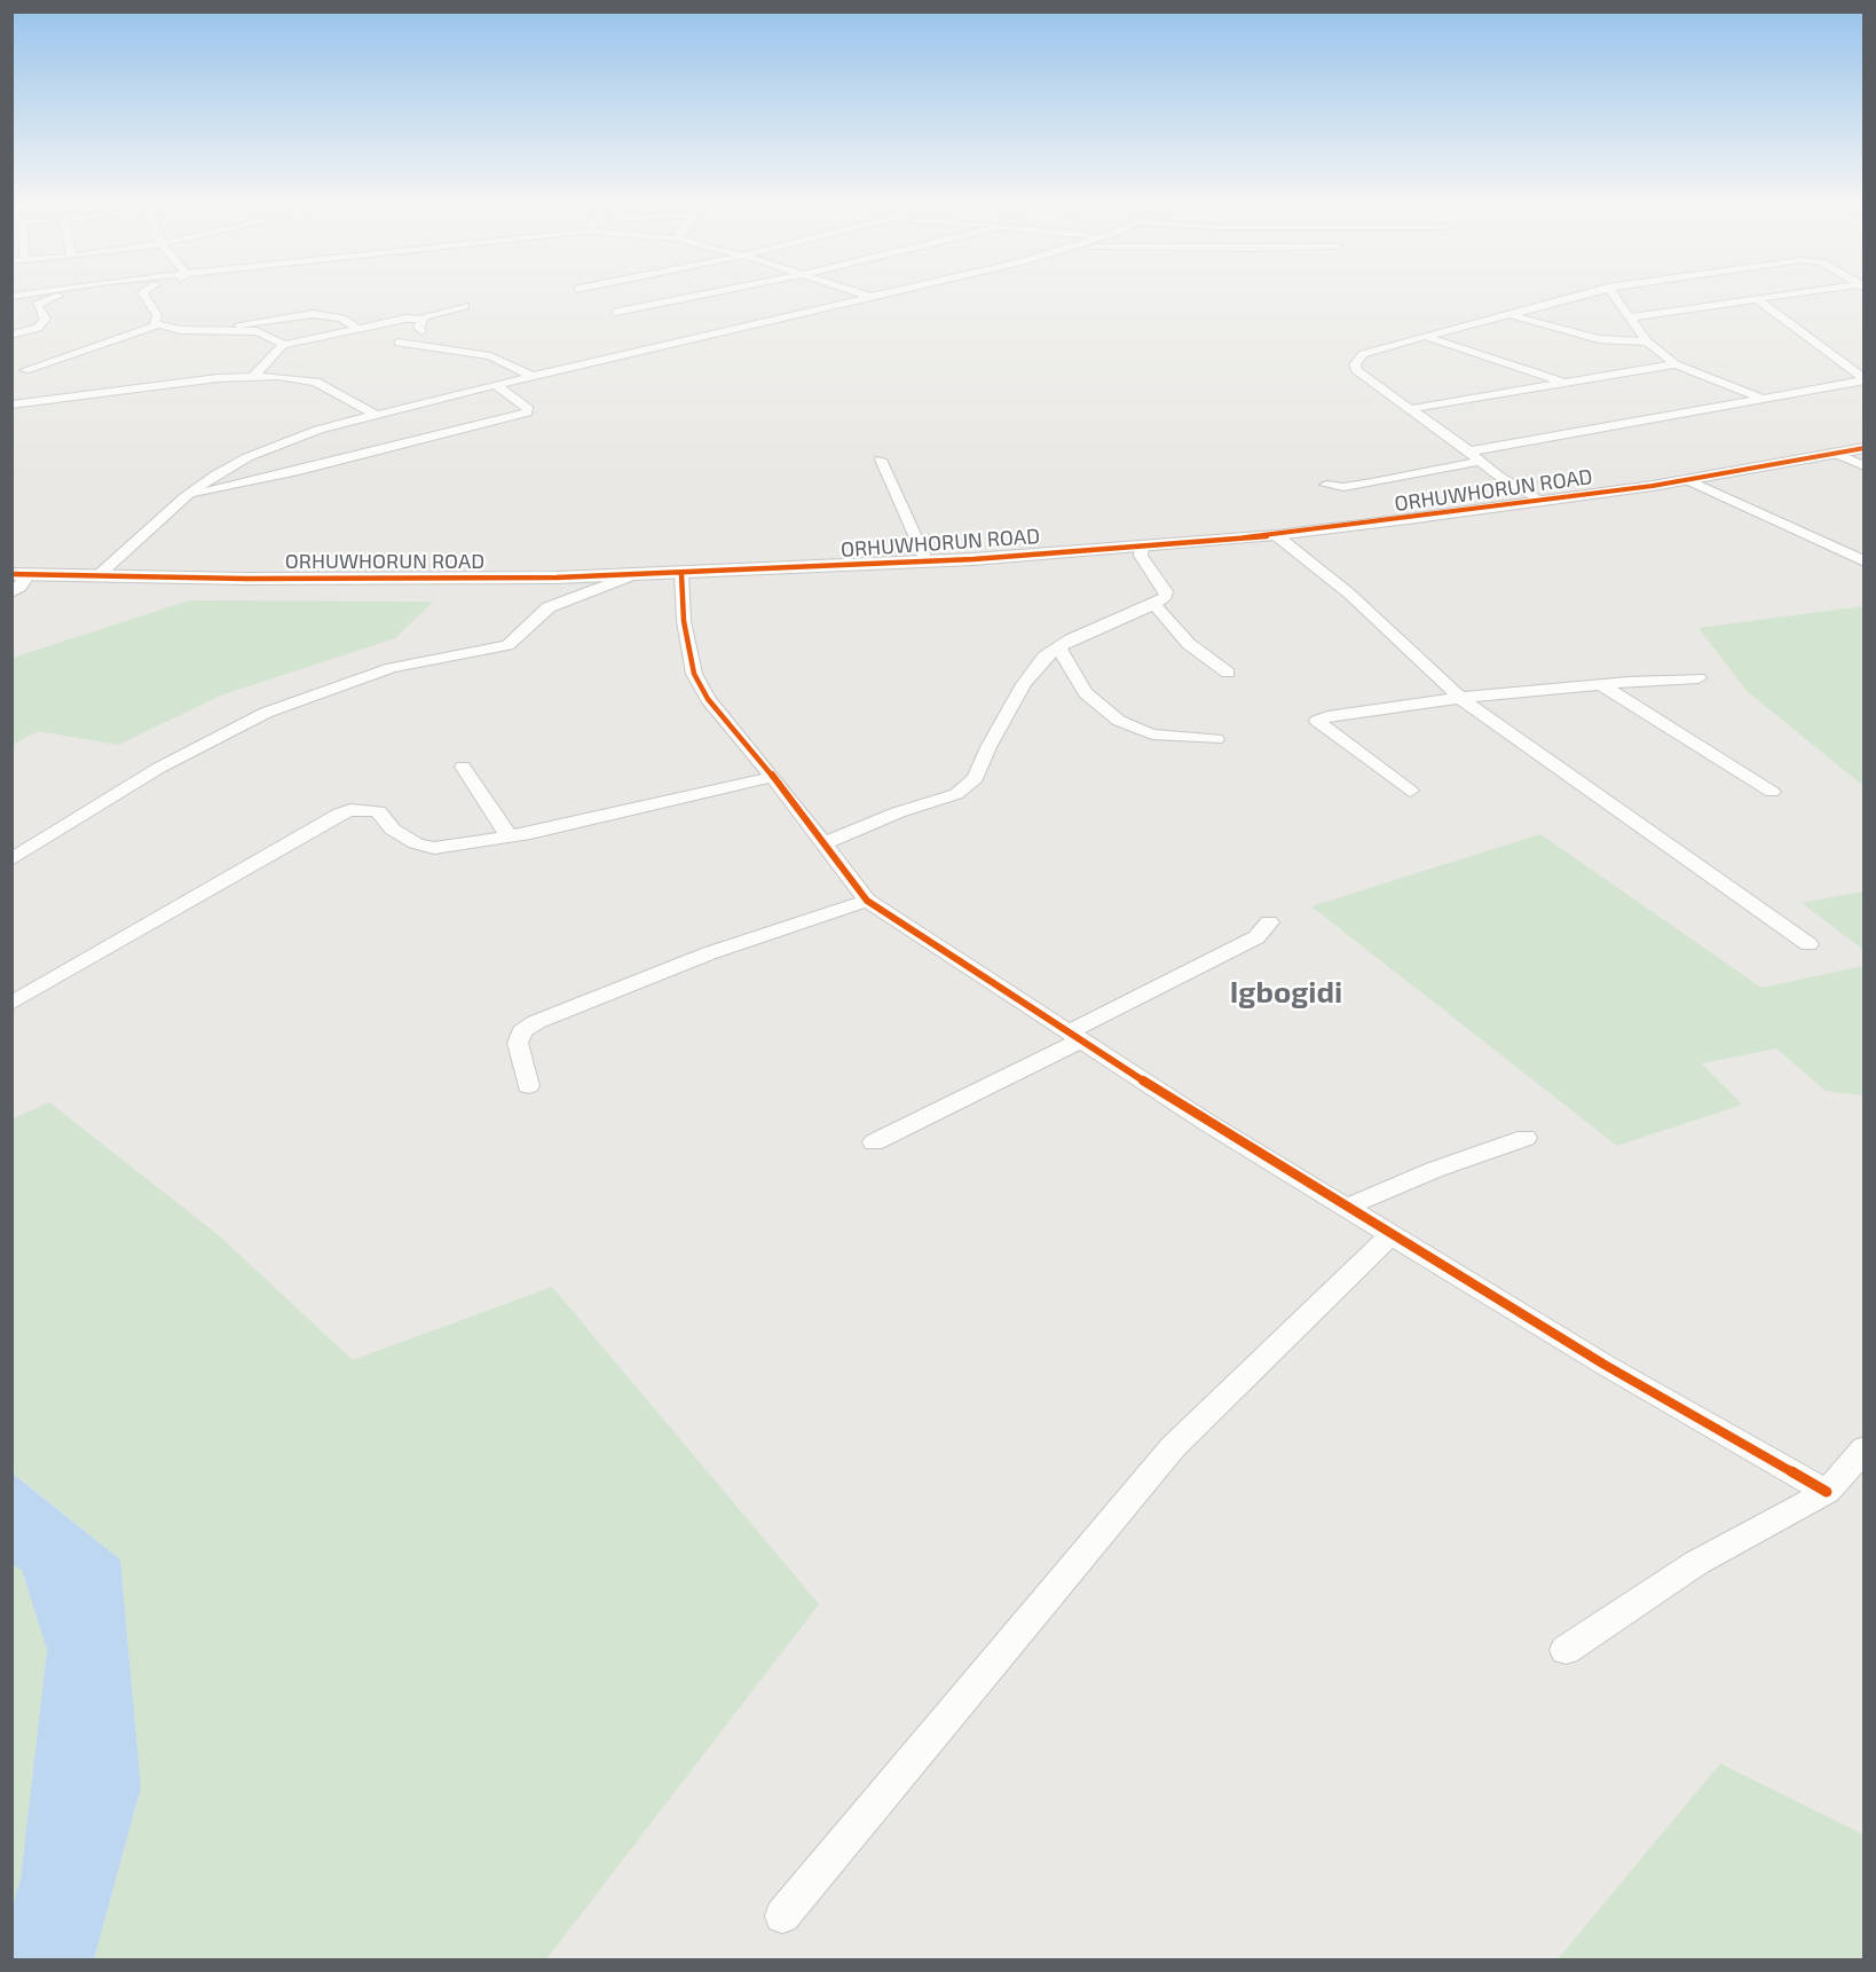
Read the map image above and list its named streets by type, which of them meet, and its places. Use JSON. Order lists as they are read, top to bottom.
{
  "streets": {
    "street": ["ORHUWHORUN ROAD"]
  },
  "districts": ["Igbogidi"]
}
